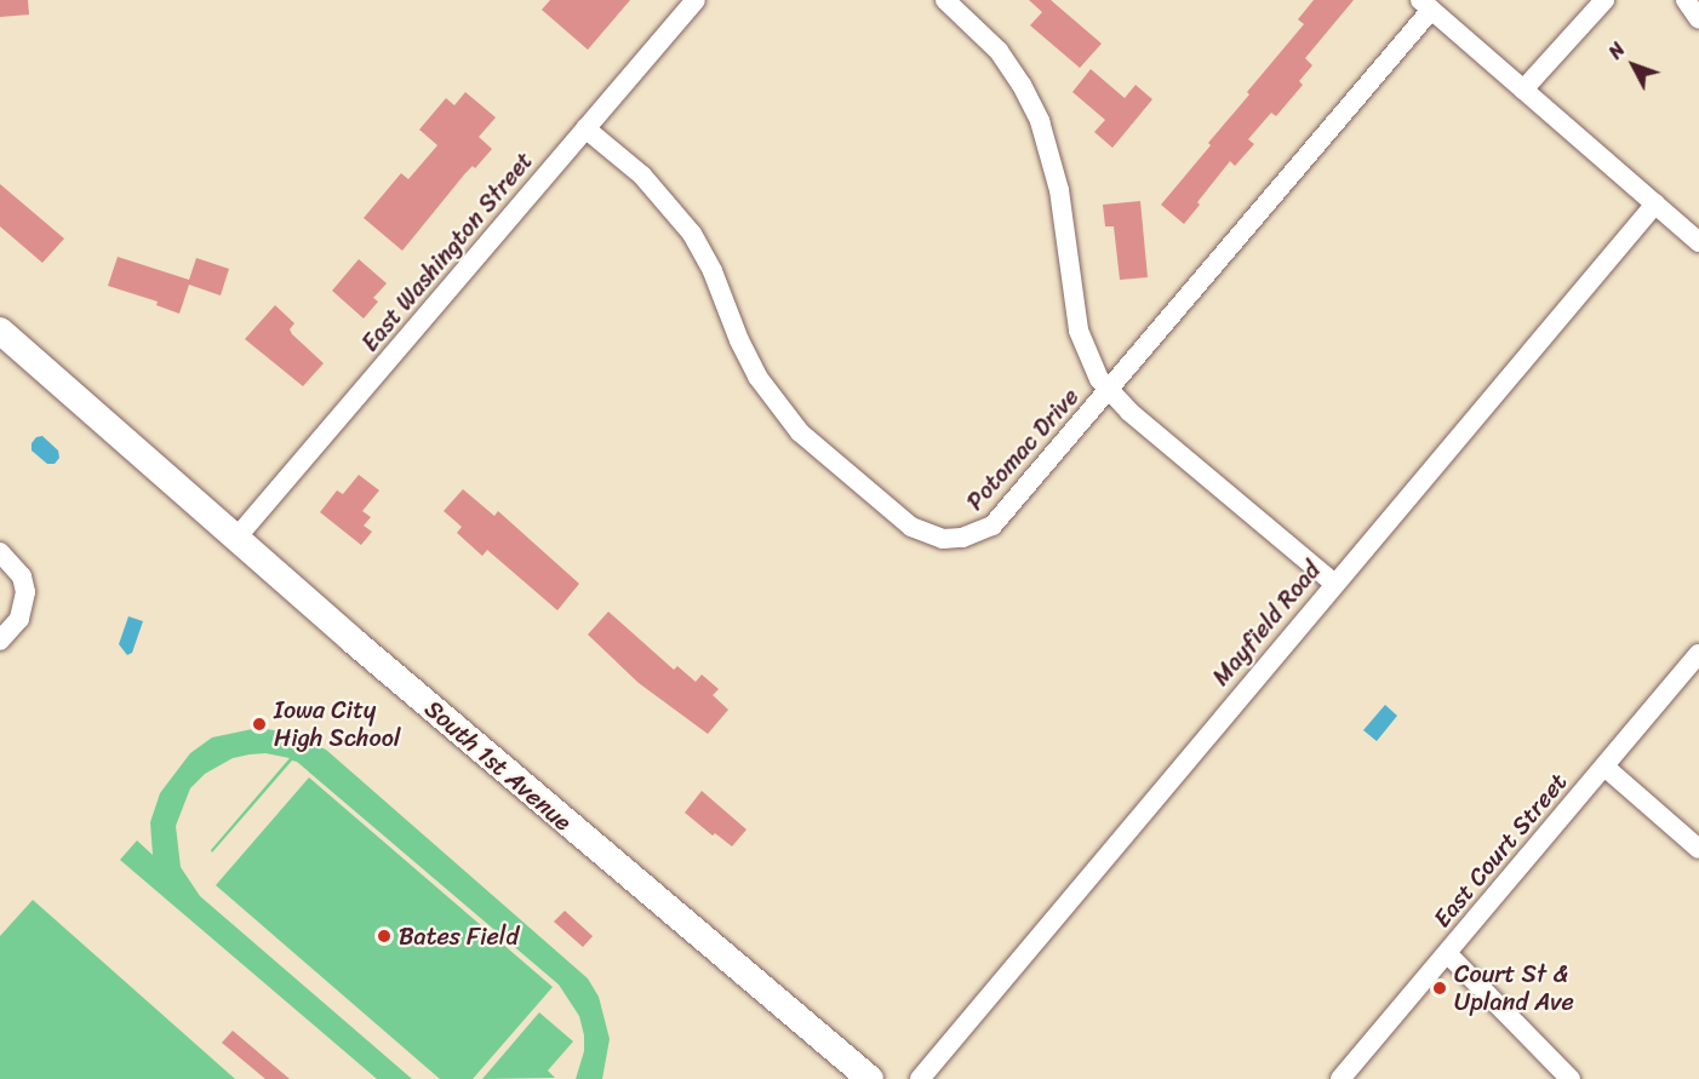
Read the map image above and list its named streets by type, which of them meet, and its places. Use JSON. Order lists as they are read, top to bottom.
{
  "streets": {
    "main road": ["South 1st Avenue"],
    "street": [
      "East Washington Street",
      "Potomac Drive",
      "Mayfield Road",
      "East Court Street"
    ]
  },
  "crossings": [
    ["East Washington Street", "Potomac Drive"],
    ["East Washington Street", "South 1st Avenue"]
  ],
  "places": ["Iowa City High School", "Bates Field", "Court St & Upland Ave"],
  "north": "top left"
}
